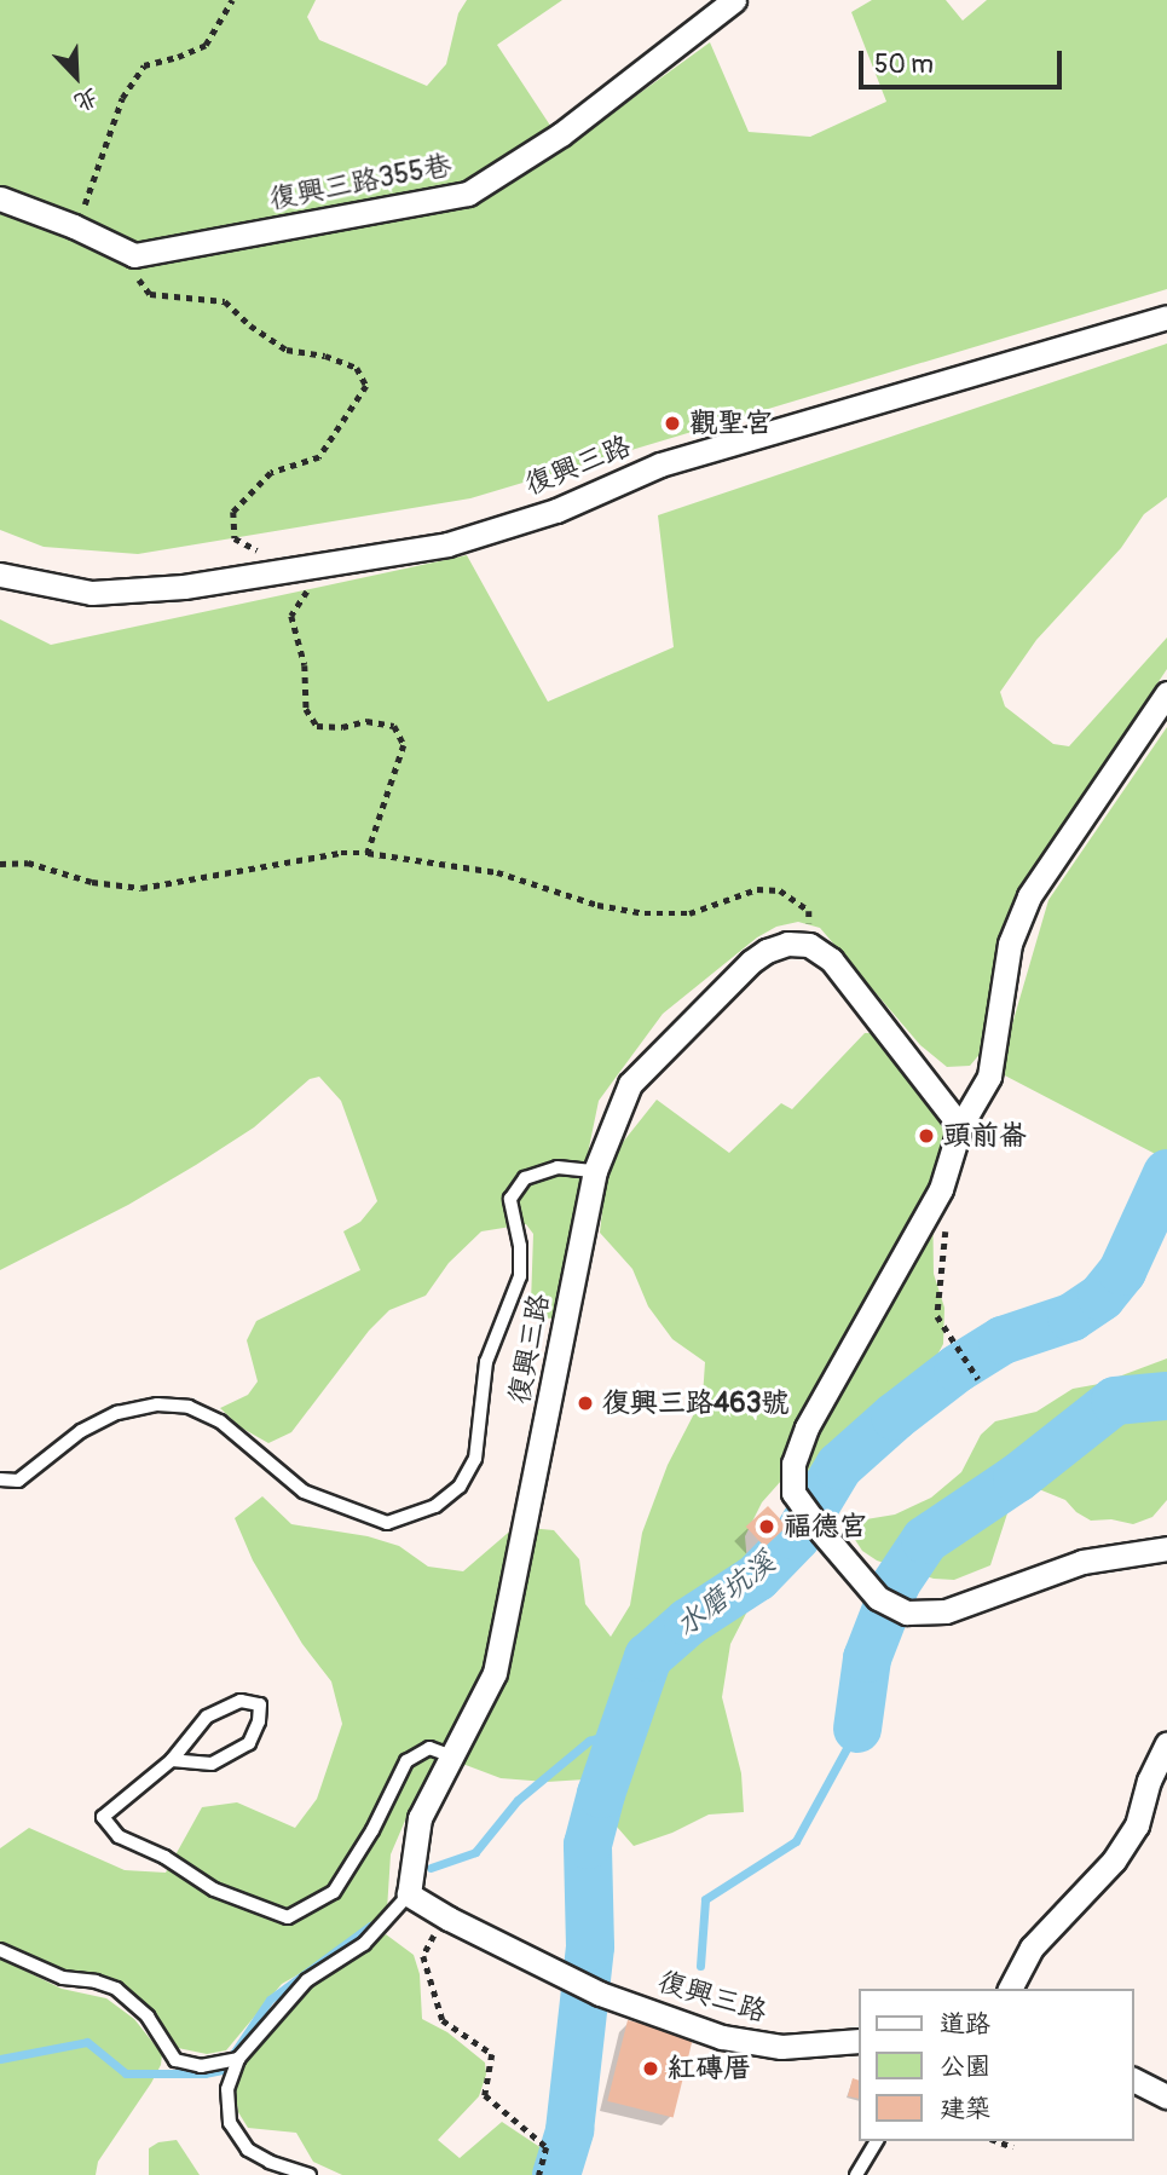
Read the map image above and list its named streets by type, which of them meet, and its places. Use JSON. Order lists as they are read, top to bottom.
{
  "streets": {
    "street": ["復興三路355巷", "復興三路"]
  },
  "water": ["水磨坑溪"],
  "places": [
    "觀聖宮",
    "頭前崙",
    "復興三路463號",
    "福德宮",
    "紅磚厝"
  ],
  "legend": ["道路", "公園", "建築"],
  "scale_bar": "50 m",
  "north": "bottom right"
}
